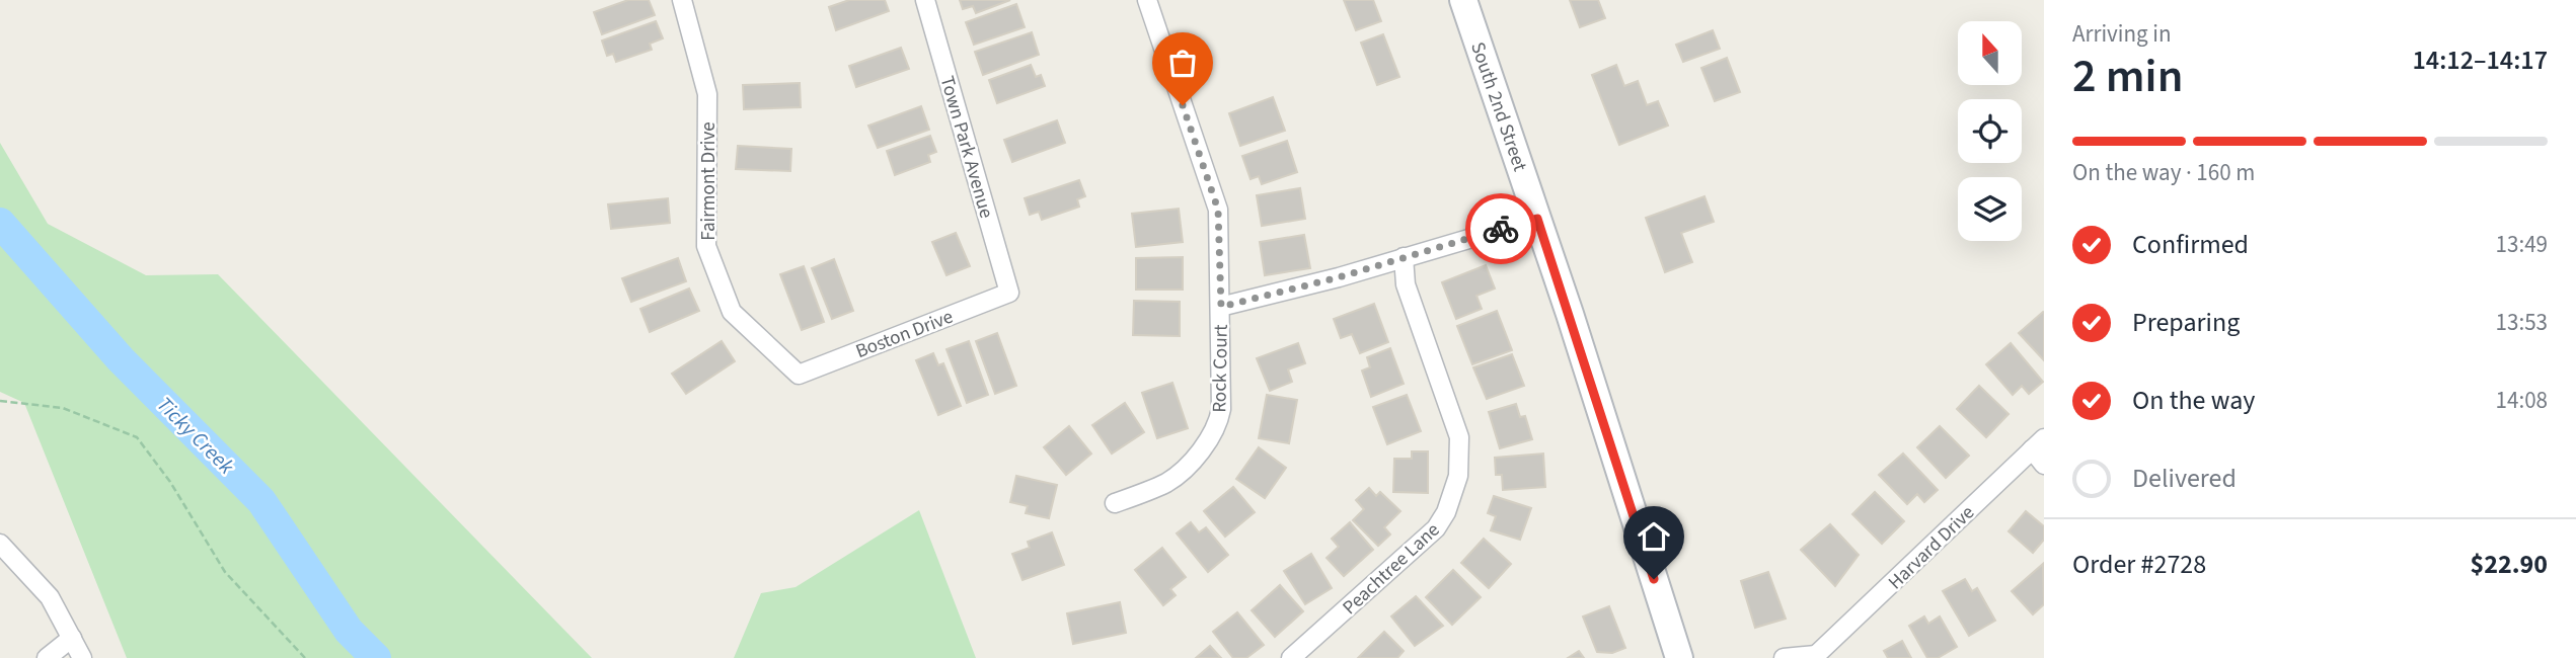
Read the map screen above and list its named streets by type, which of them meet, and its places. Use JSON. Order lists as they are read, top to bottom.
{
  "streets": {
    "main road": ["South 2nd Street"],
    "street": [
      "Town Park Avenue",
      "Fairmont Drive",
      "Boston Drive",
      "Rock Court",
      "Harvard Drive",
      "Peachtree Lane"
    ]
  },
  "crossings": [
    ["Town Park Avenue", "Boston Drive"],
    ["Fairmont Drive", "Boston Drive"]
  ],
  "water": ["Ticky Creek"],
  "north": "top",
  "page": {
    "heading": ["2 min", "Arriving in", "14:12–14:17"],
    "panel": ["Order #2728", "$22.90"],
    "bar": "On the way · 160 m",
    "list": [
      ["Confirmed", "13:49"],
      ["Preparing", "13:53"],
      ["On the way", "14:08"],
      "Delivered"
    ]
  }
}
